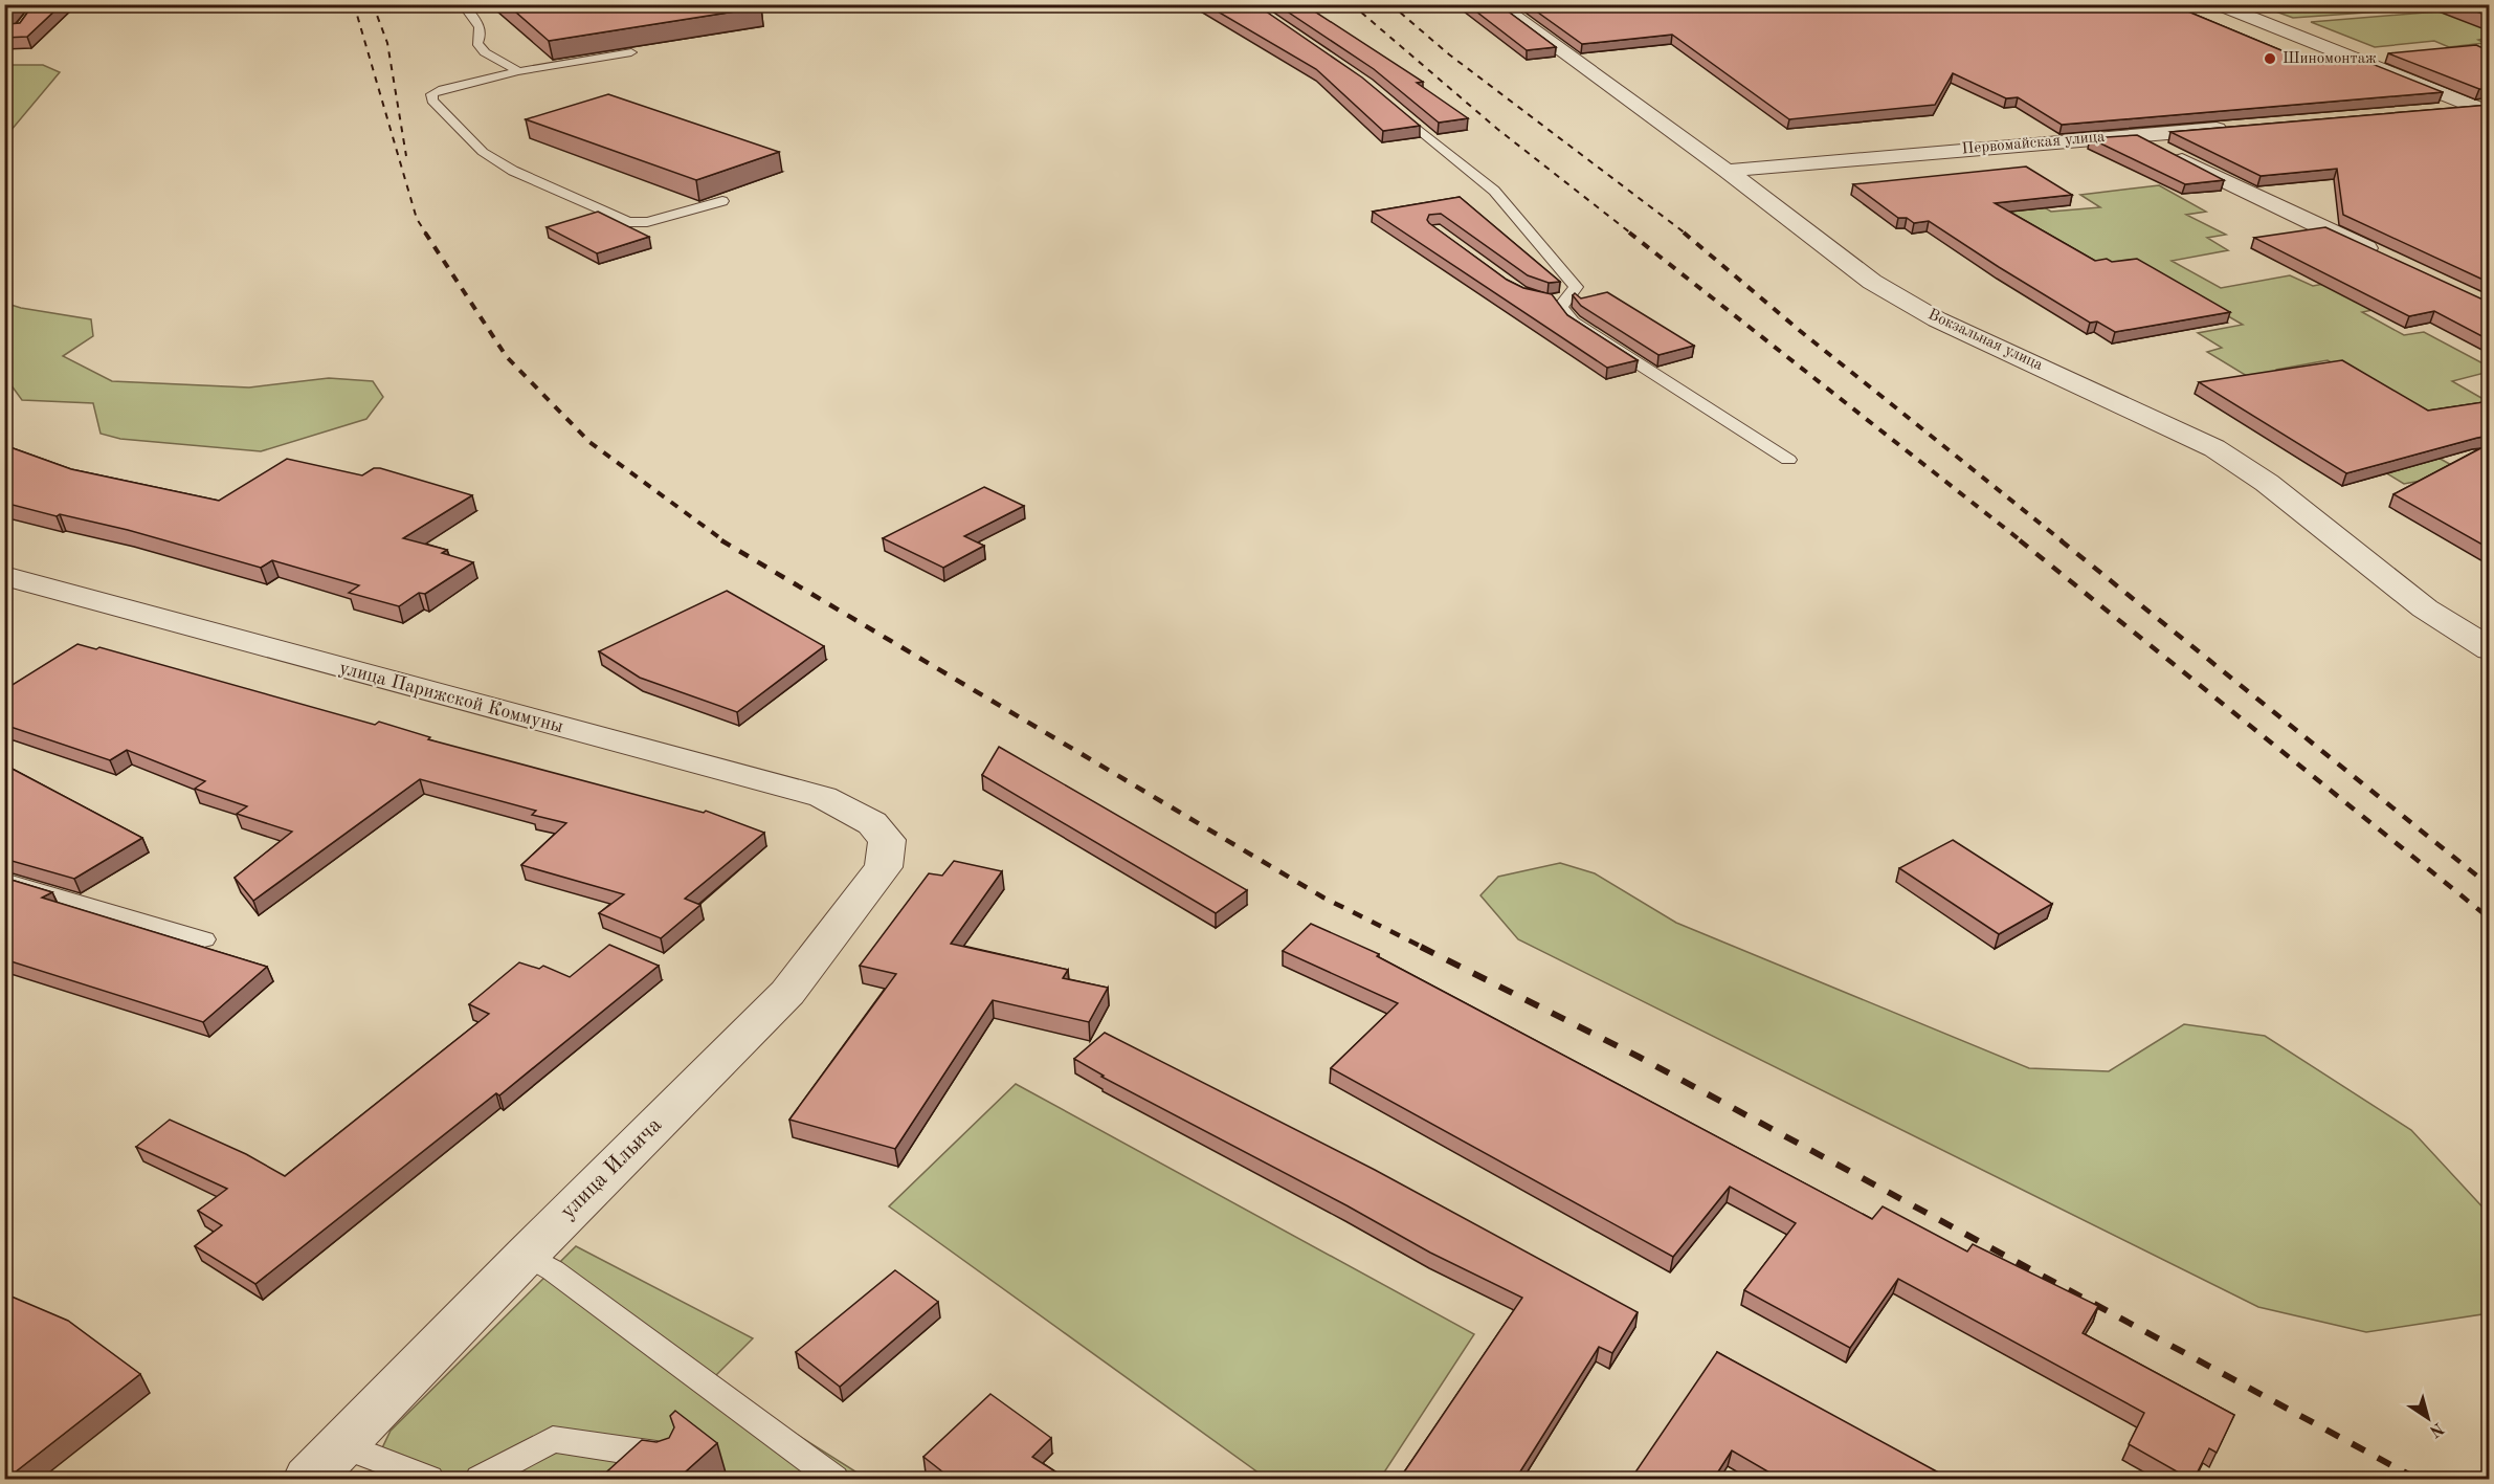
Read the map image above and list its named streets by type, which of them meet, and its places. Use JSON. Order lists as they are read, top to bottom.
{
  "streets": {
    "street": [
      "Первомайская улица",
      "Вокзальная улица",
      "улица Парижской Коммуны",
      "улица Ильича"
    ]
  },
  "crossings": [
    ["Первомайская улица", "Вокзальная улица"],
    ["улица Парижской Коммуны", "улица Ильича"]
  ],
  "places": ["Шиномонтаж"],
  "north": "bottom right"
}
